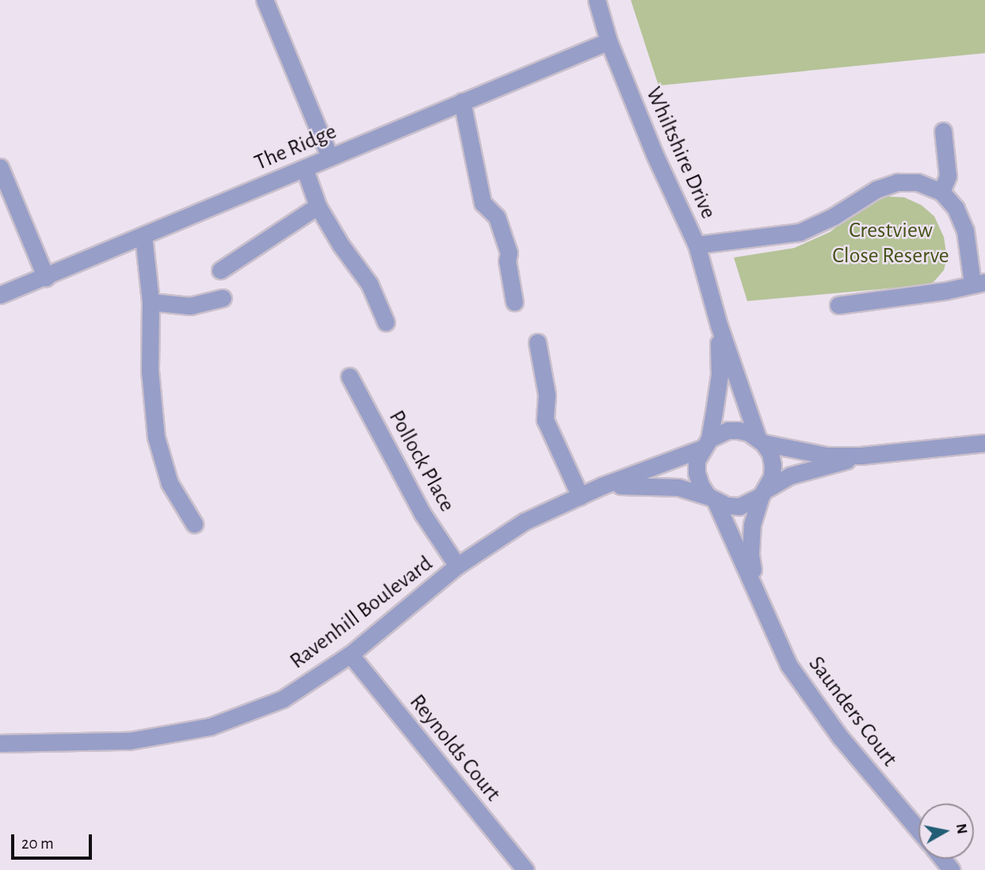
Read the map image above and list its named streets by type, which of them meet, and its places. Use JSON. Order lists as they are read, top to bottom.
{
  "streets": {
    "street": [
      "The Ridge",
      "Whiltshire Drive",
      "Pollock Place",
      "Ravenhill Boulevard",
      "Saunders Court",
      "Reynolds Court"
    ]
  },
  "crossings": [
    ["The Ridge", "Whiltshire Drive"],
    ["Whiltshire Drive", "Ravenhill Boulevard"],
    ["Whiltshire Drive", "Saunders Court"],
    ["Pollock Place", "Ravenhill Boulevard"],
    ["Ravenhill Boulevard", "Saunders Court"],
    ["Ravenhill Boulevard", "Reynolds Court"]
  ],
  "parks": ["Crestview Close Reserve"],
  "scale_bar": "20 m",
  "north": "right"
}
